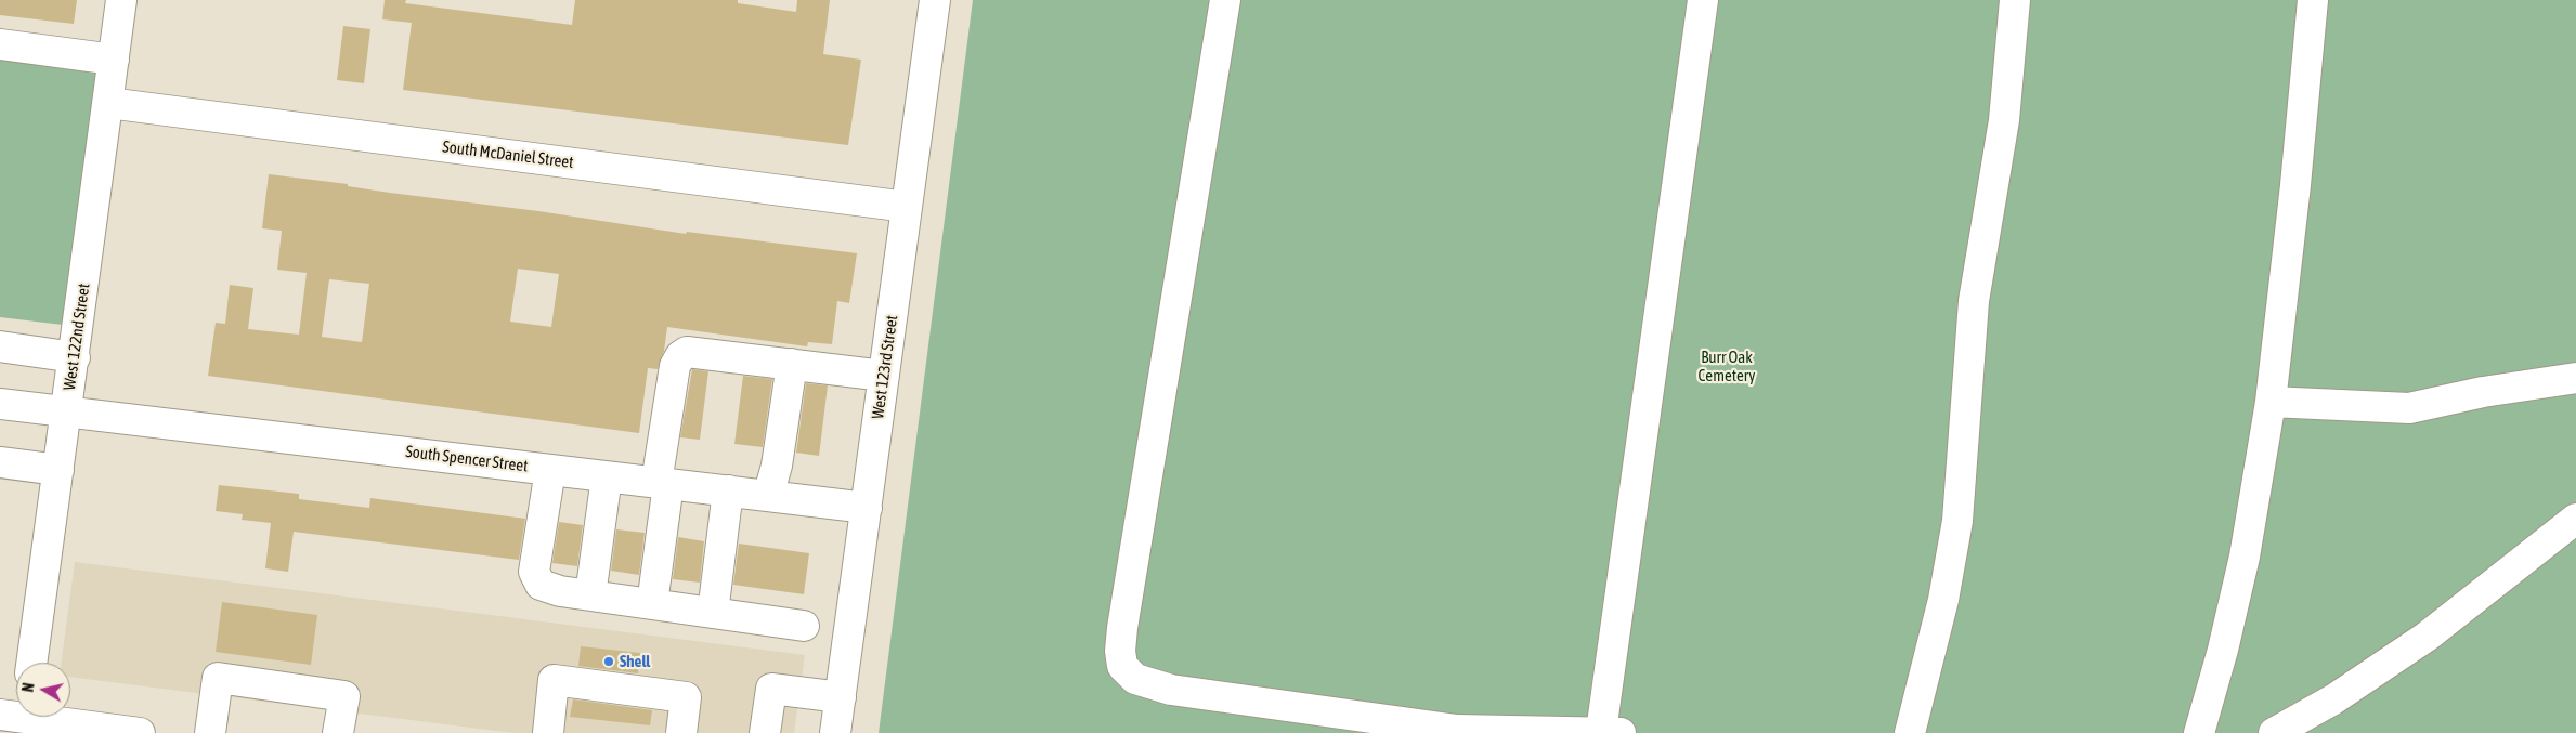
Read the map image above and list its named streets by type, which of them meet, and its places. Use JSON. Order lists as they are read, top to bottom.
{
  "streets": {
    "street": [
      "South McDaniel Street",
      "West 122nd Street",
      "West 123rd Street",
      "South Spencer Street"
    ]
  },
  "crossings": [
    ["South McDaniel Street", "West 122nd Street"],
    ["South McDaniel Street", "West 123rd Street"],
    ["West 122nd Street", "South Spencer Street"],
    ["West 123rd Street", "South Spencer Street"]
  ],
  "parks": ["Burr Oak Cemetery"],
  "places": ["Shell"],
  "north": "left"
}
